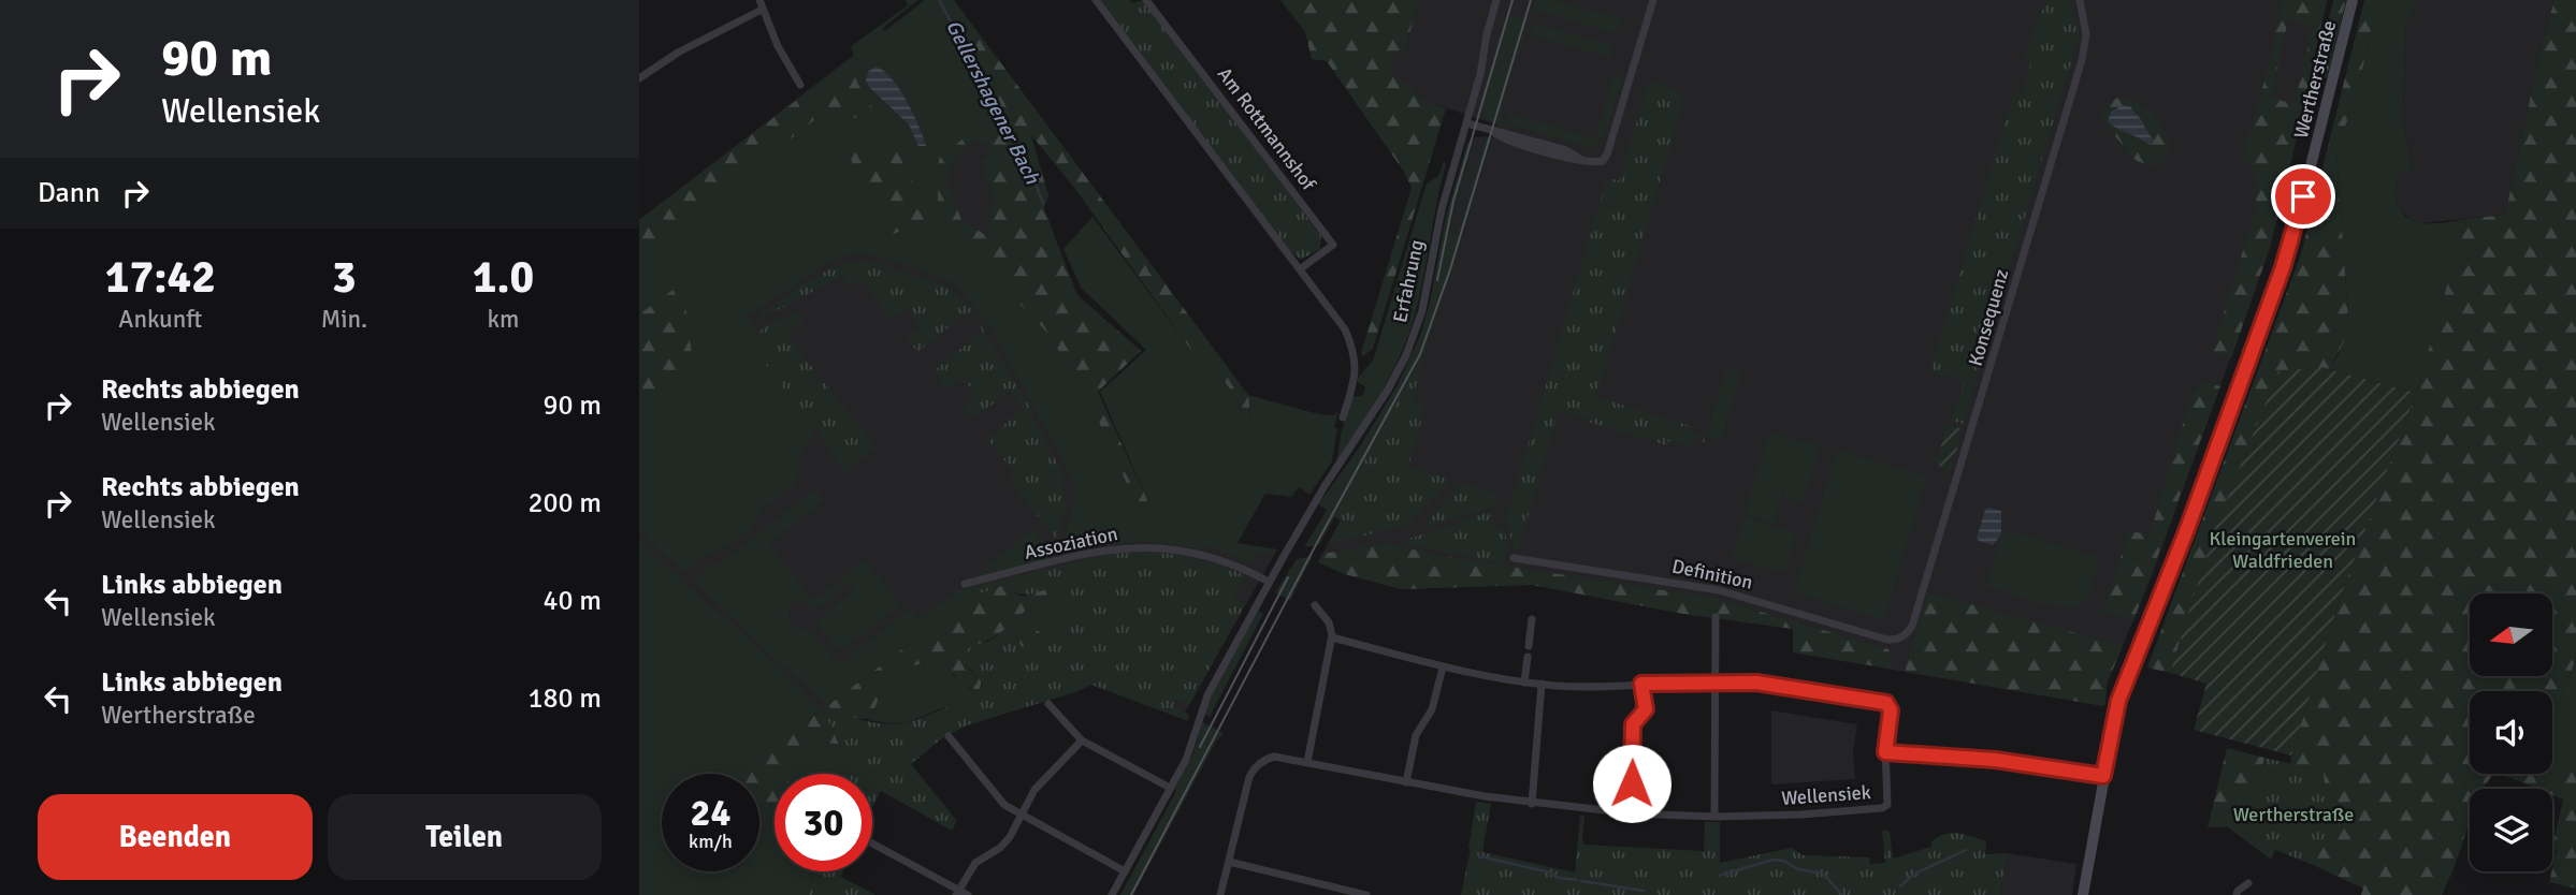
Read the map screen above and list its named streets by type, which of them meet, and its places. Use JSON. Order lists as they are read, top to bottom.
{
  "streets": {
    "main road": ["Wertherstraße"],
    "street": [
      "Am Rottmannshof",
      "Erfahrung",
      "Konsequenz",
      "Assoziation",
      "Definition",
      "Wellensiek"
    ]
  },
  "crossings": [
    ["Erfahrung", "Assoziation"],
    ["Konsequenz", "Definition"]
  ],
  "water": ["Gellershagener Bach"],
  "parks": ["Kleingartenverein Waldfrieden", "Wertherstraße"],
  "north": "left",
  "page": {
    "turn": ["90 m", "Wellensiek"],
    "then": "Dann",
    "eta": [
      "17:42",
      "Ankunft",
      "3",
      "Min.",
      "1.0",
      "km"
    ],
    "list": [
      {
        "name": "Rechts abbiegen",
        "note": "Wellensiek",
        "value": "90 m"
      },
      {
        "name": "Rechts abbiegen",
        "note": "Wellensiek",
        "value": "200 m"
      },
      {
        "name": "Links abbiegen",
        "note": "Wellensiek",
        "value": "40 m"
      },
      {
        "name": "Links abbiegen",
        "note": "Wertherstraße",
        "value": "180 m"
      }
    ],
    "speed": "24 km/h",
    "limit": "30",
    "buttons": ["Beenden", "Teilen"]
  }
}
